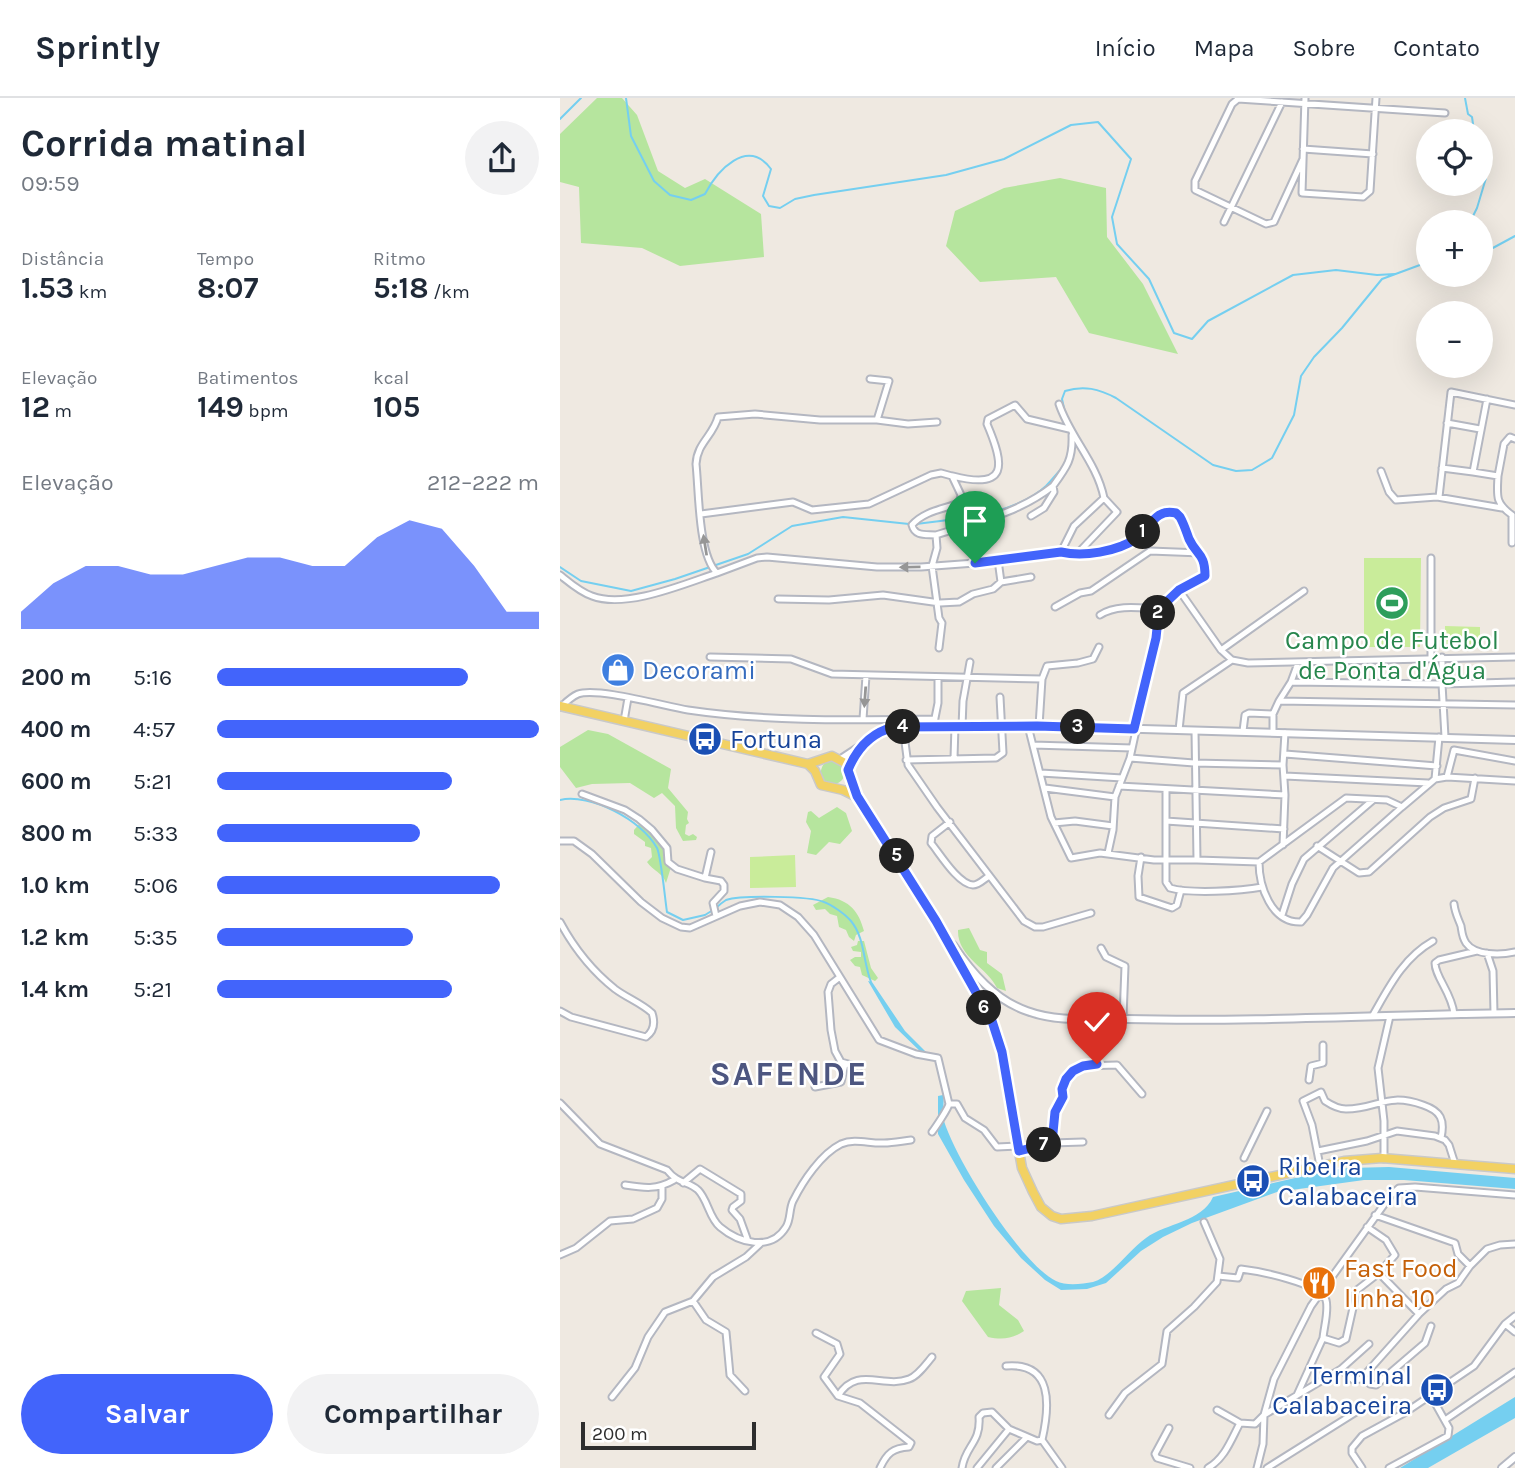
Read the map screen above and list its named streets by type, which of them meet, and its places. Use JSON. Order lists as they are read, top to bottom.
{
  "districts": ["SAFENDE"],
  "places": {
    "sports": ["Campo de Futebol de Ponta d'Água"],
    "shop": ["Decorami"],
    "bus stop": ["Fortuna", "Ribeira Calabaceira", "Terminal Calabaceira"],
    "restaurant": ["Fast Food linha 10"]
  },
  "scale_bar": "200 m",
  "page": {
    "header": "Sprintly",
    "nav": [
      "Início",
      "Mapa",
      "Sobre",
      "Contato"
    ],
    "heading": ["Corrida matinal", "09:59"],
    "map_buttons": ["+", "−"],
    "stats": [
      ["Distância", "1.53 km"],
      ["Tempo", "8:07"],
      ["Ritmo", "5:18 /km"],
      ["Elevação", "12 m"],
      ["Batimentos", "149 bpm"],
      ["kcal", "105"]
    ],
    "chart": ["Elevação", "212–222 m"],
    "pins": [
      "1",
      "2",
      "3",
      "4",
      "5",
      "6",
      "7"
    ],
    "list": [
      {
        "name": "200 m",
        "note": "5:16"
      },
      {
        "name": "400 m",
        "note": "4:57"
      },
      {
        "name": "600 m",
        "note": "5:21"
      },
      {
        "name": "800 m",
        "note": "5:33"
      },
      {
        "name": "1.0 km",
        "note": "5:06"
      },
      {
        "name": "1.2 km",
        "note": "5:35"
      },
      {
        "name": "1.4 km",
        "note": "5:21"
      }
    ],
    "buttons": ["Salvar", "Compartilhar"],
    "scale": "200 m"
  }
}
